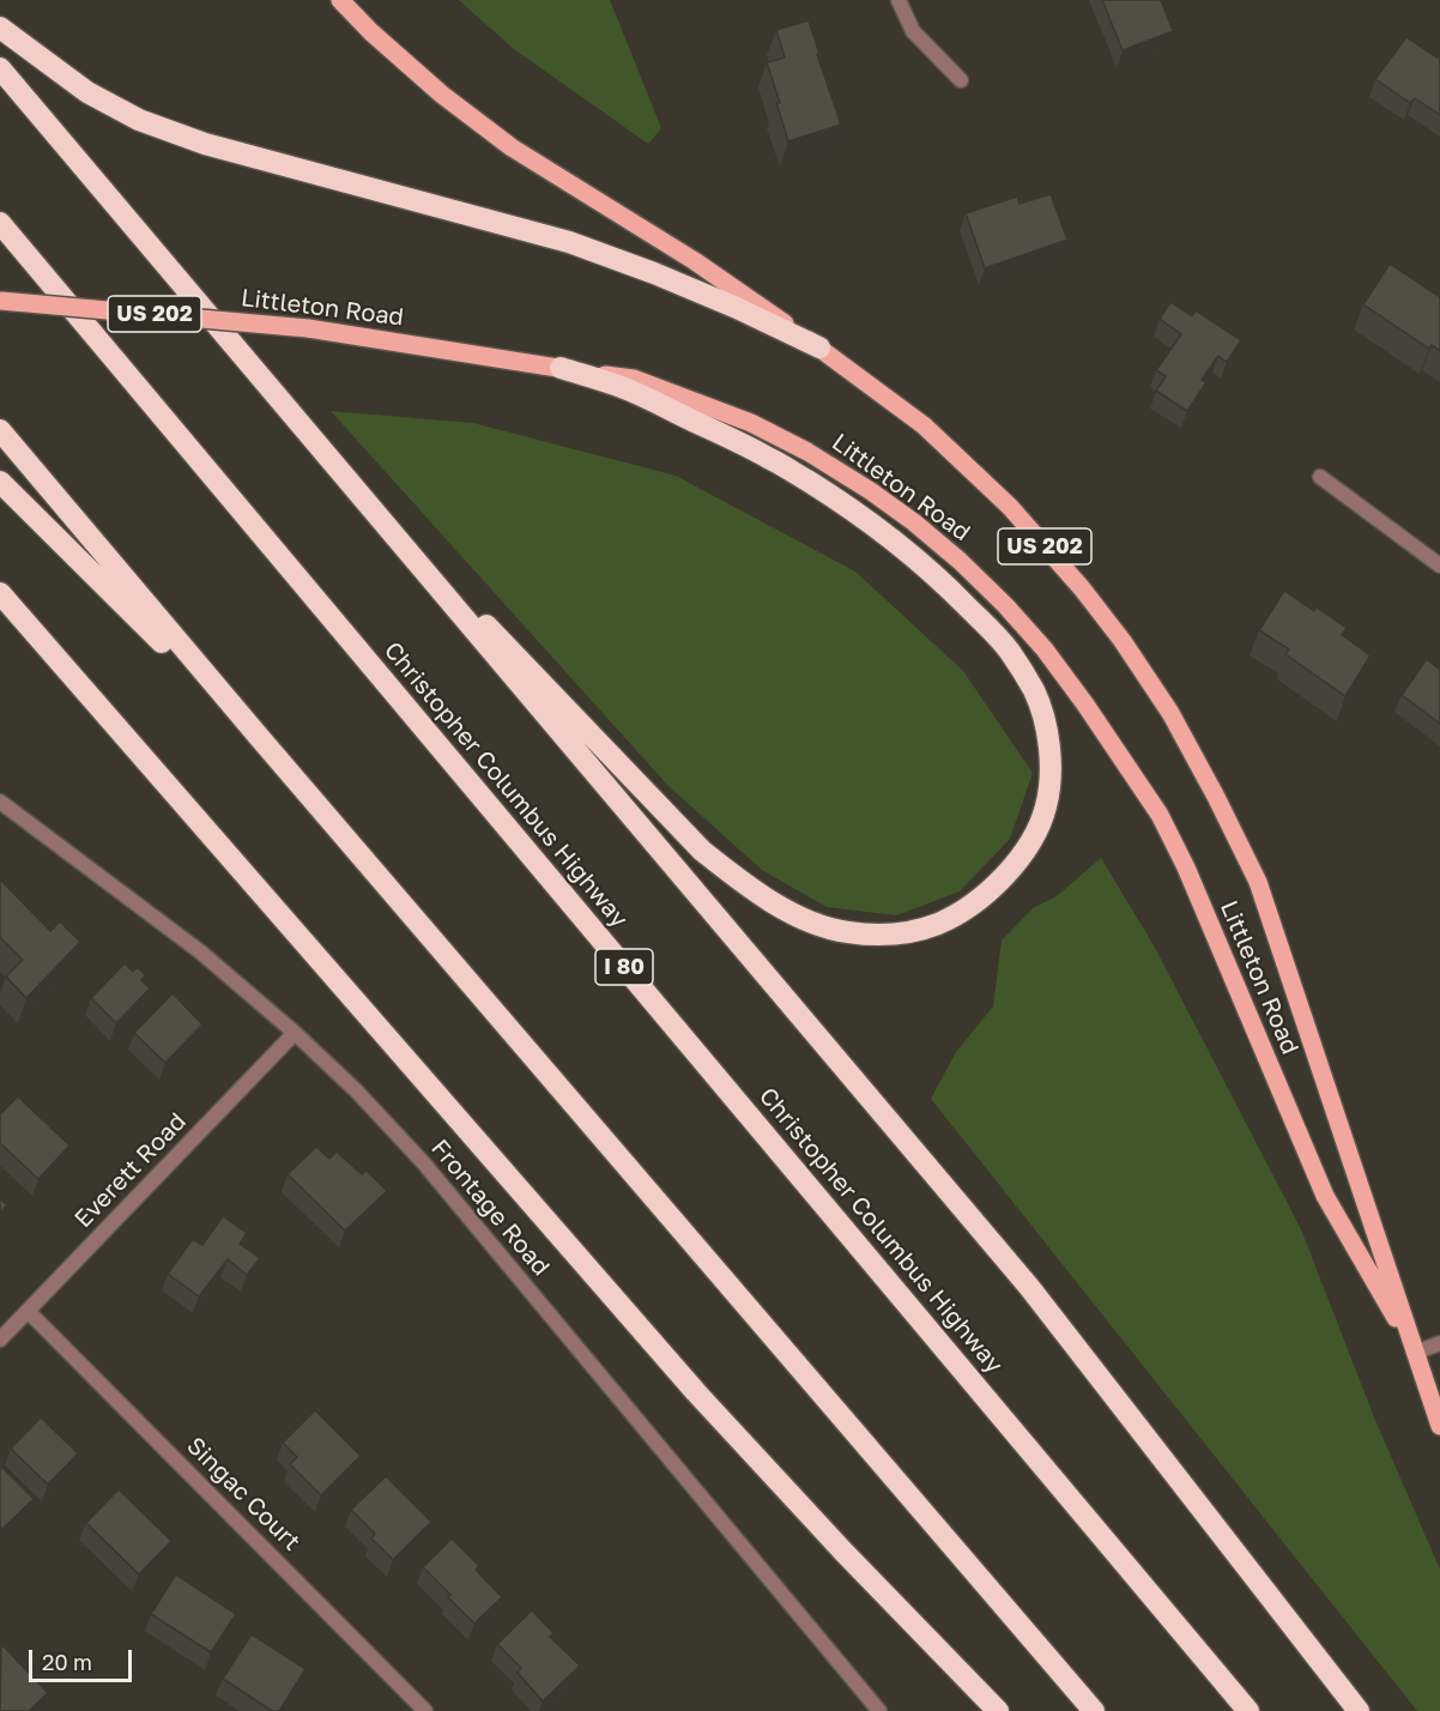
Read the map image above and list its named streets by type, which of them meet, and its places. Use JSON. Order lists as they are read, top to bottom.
{
  "streets": {
    "highway": ["Christopher Columbus Highway", "I 80"],
    "main road": ["Littleton Road", "US 202"],
    "street": ["Everett Road", "Frontage Road", "Singac Court"]
  },
  "crossings": [
    ["Everett Road", "Frontage Road"],
    ["Everett Road", "Singac Court"]
  ],
  "scale_bar": "20 m"
}
